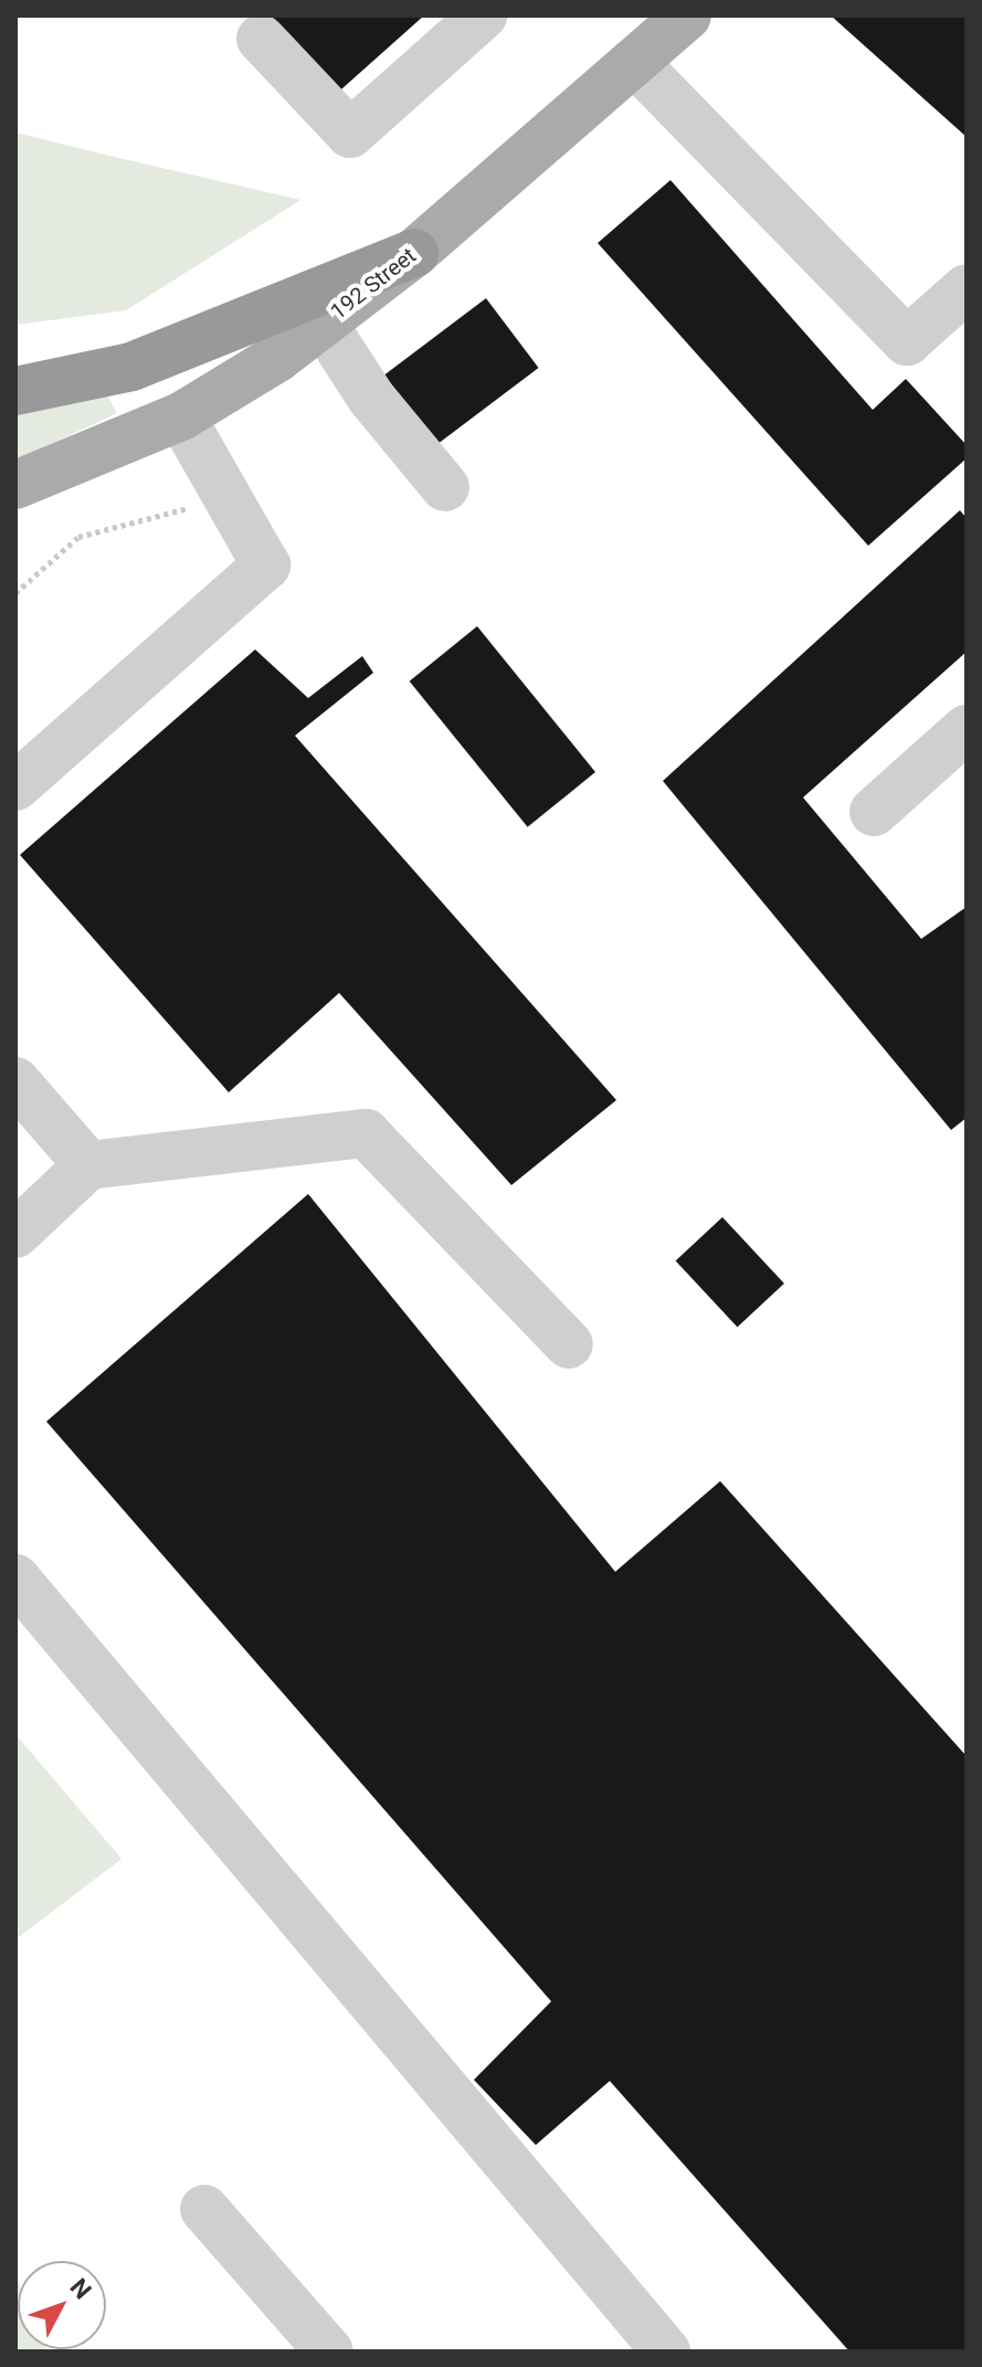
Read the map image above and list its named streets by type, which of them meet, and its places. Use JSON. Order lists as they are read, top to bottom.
{
  "streets": {
    "main road": ["192 Street"]
  },
  "north": "top right"
}
